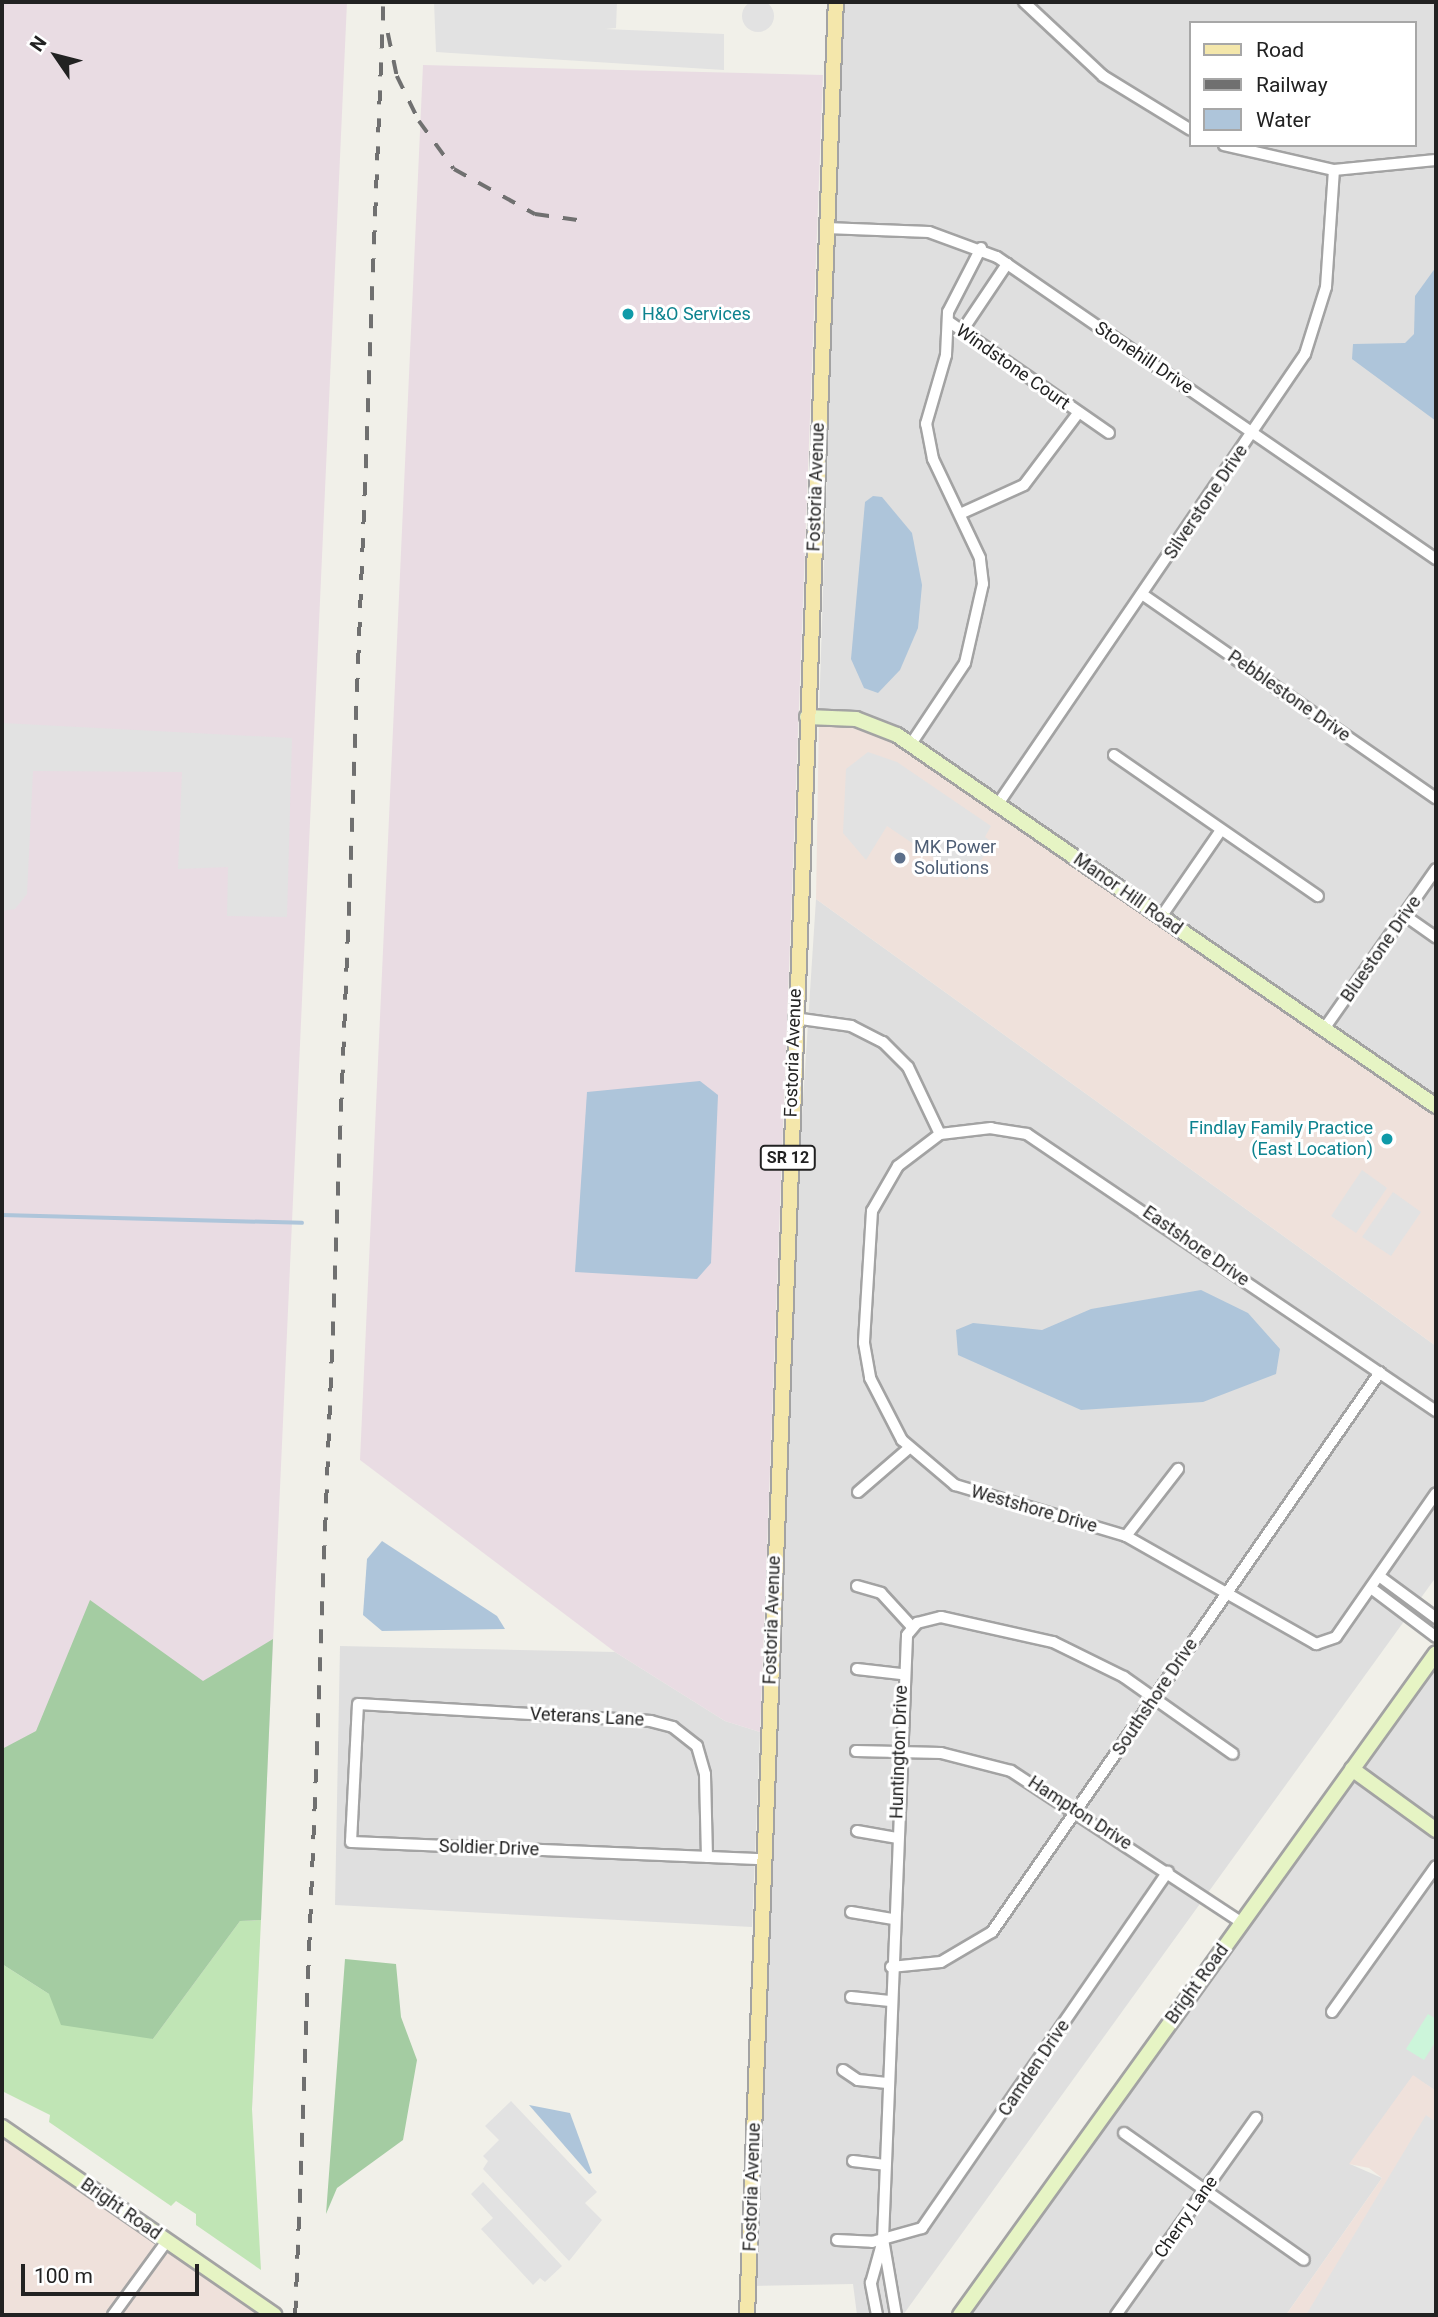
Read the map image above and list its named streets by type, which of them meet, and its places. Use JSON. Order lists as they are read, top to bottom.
{
  "streets": {
    "main road": [
      "Fostoria Avenue",
      "Manor Hill Road",
      "SR 12",
      "Bright Road"
    ],
    "street": [
      "Stonehill Drive",
      "Windstone Court",
      "Silverstone Drive",
      "Pebblestone Drive",
      "Bluestone Drive",
      "Eastshore Drive",
      "Westshore Drive",
      "Southshore Drive",
      "Veterans Lane",
      "Huntington Drive",
      "Hampton Drive",
      "Soldier Drive",
      "Camden Drive",
      "Cherry Lane"
    ]
  },
  "crossings": [
    ["Stonehill Drive", "Fostoria Avenue"],
    ["Stonehill Drive", "Silverstone Drive"],
    ["Fostoria Avenue", "Manor Hill Road"],
    ["Fostoria Avenue", "Soldier Drive"],
    ["Silverstone Drive", "Pebblestone Drive"],
    ["Silverstone Drive", "Manor Hill Road"],
    ["Manor Hill Road", "Bluestone Drive"],
    ["Eastshore Drive", "Westshore Drive"],
    ["Eastshore Drive", "Southshore Drive"],
    ["Westshore Drive", "Southshore Drive"],
    ["Southshore Drive", "Huntington Drive"],
    ["Southshore Drive", "Hampton Drive"],
    ["Veterans Lane", "Soldier Drive"],
    ["Huntington Drive", "Hampton Drive"],
    ["Huntington Drive", "Camden Drive"],
    ["Hampton Drive", "Bright Road"],
    ["Hampton Drive", "Camden Drive"]
  ],
  "places": ["H&O Services", "MK Power Solutions", "Findlay Family Practice (East Location)"],
  "legend": ["Road", "Railway", "Water"],
  "scale_bar": "100 m",
  "north": "top left"
}
